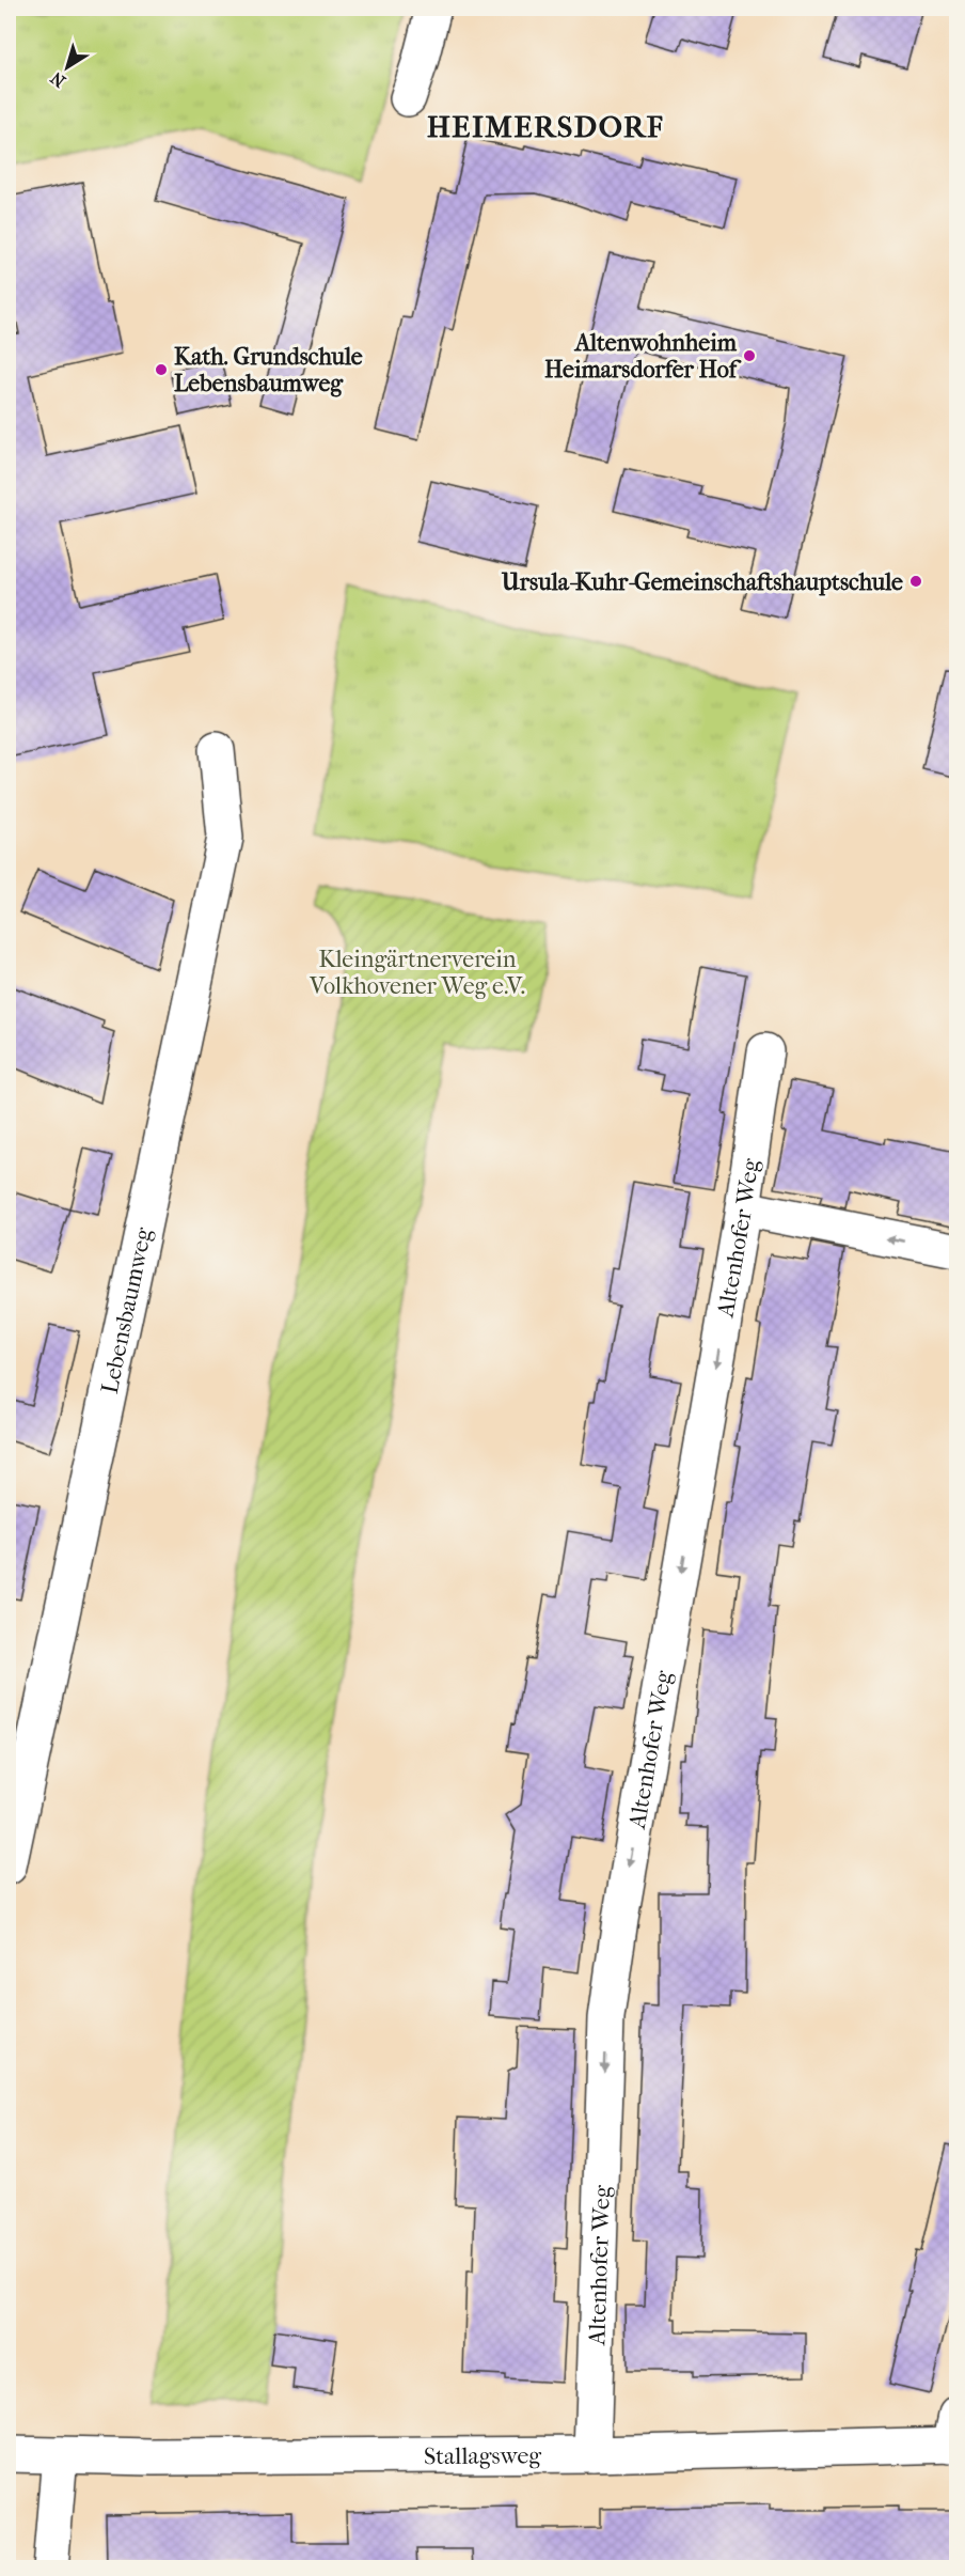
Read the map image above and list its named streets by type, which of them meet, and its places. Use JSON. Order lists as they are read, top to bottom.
{
  "streets": {
    "street": ["Altenhofer Weg", "Lebensbaumweg", "Stallagsweg"]
  },
  "crossings": [
    ["Altenhofer Weg", "Stallagsweg"]
  ],
  "one_way": ["Altenhofer Weg"],
  "districts": ["HEIMERSDORF"],
  "parks": ["Kleingärtnerverein Volkhovener Weg e.V."],
  "places": ["Altenwohnheim Heimarsdorfer Hof", "Kath. Grundschule Lebensbaumweg", "Ursula-Kuhr-Gemeinschaftshauptschule"],
  "north": "bottom left"
}
